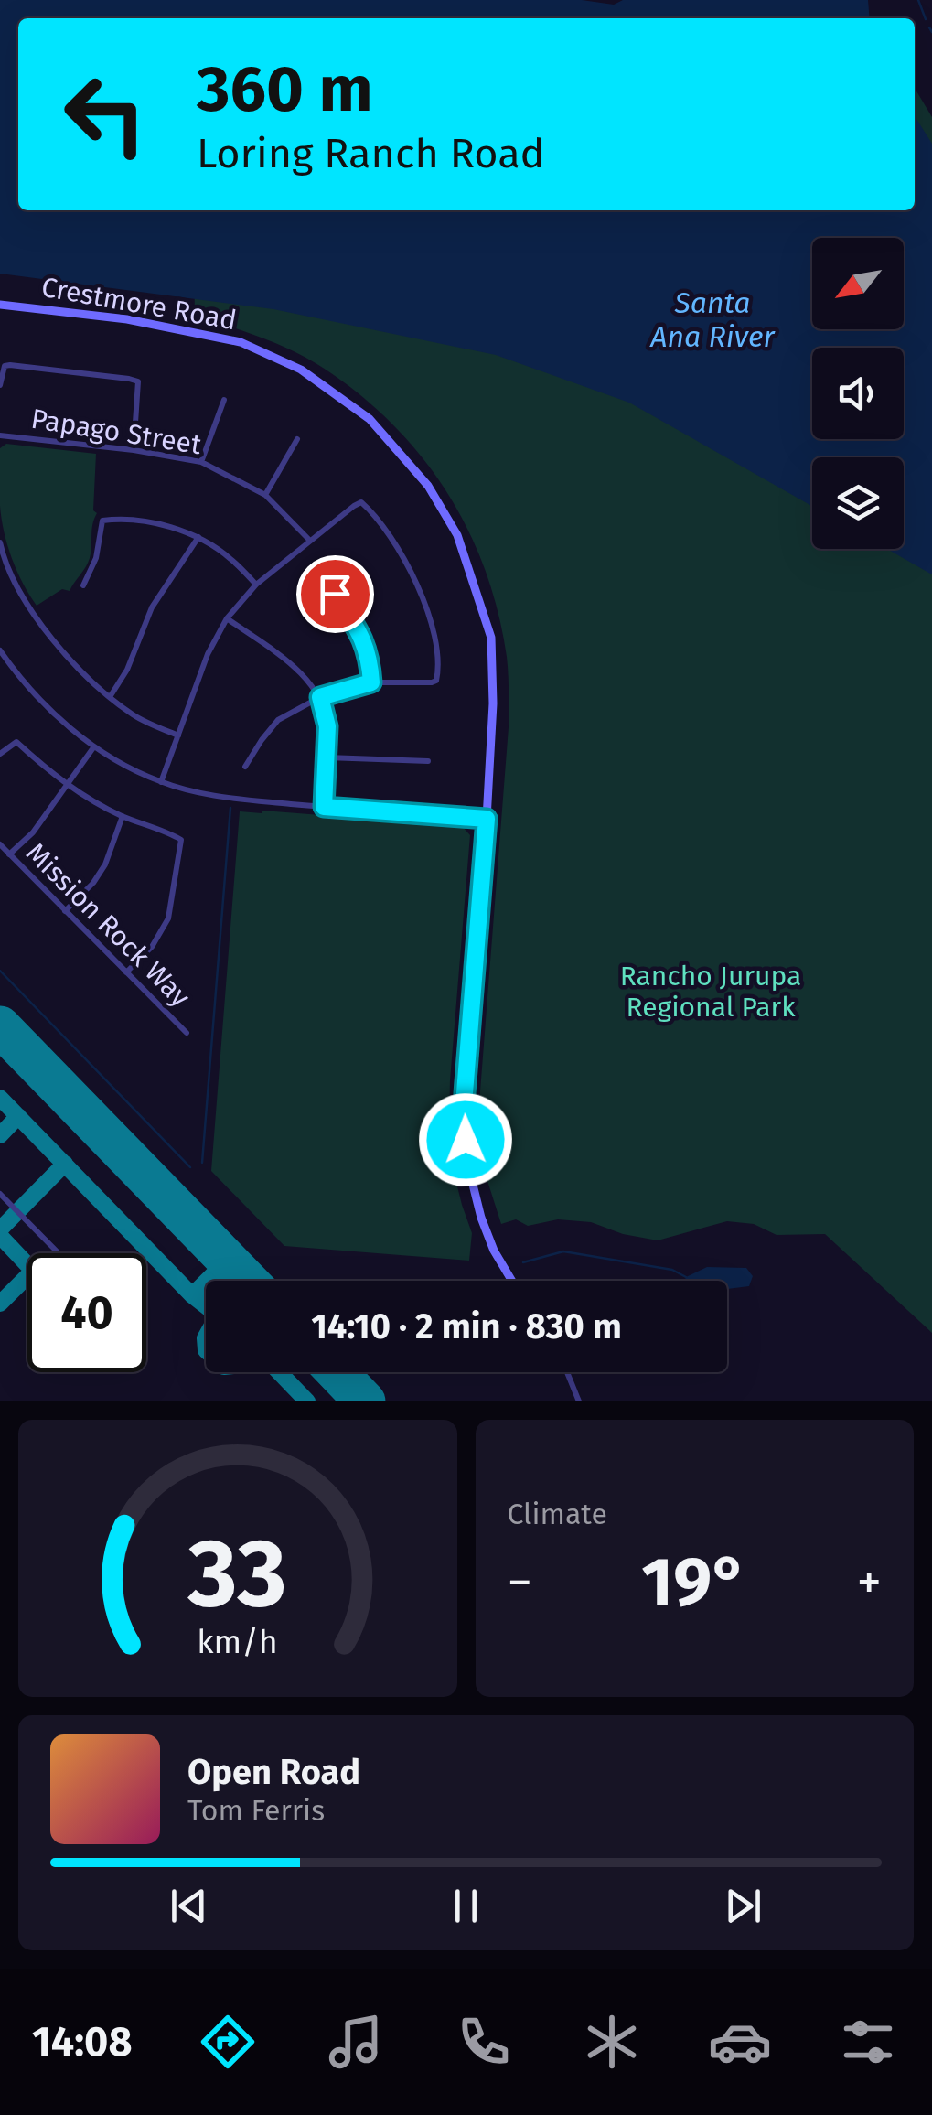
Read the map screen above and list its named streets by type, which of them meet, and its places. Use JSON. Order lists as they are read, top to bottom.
{
  "streets": {
    "street": ["Crestmore Road", "Papago Street", "Mission Rock Way"]
  },
  "water": ["Santa Ana River"],
  "parks": ["Rancho Jurupa Regional Park"],
  "north": "bottom left",
  "page": {
    "turn": ["360 m", "Loring Ranch Road"],
    "limit": "40",
    "trip": "14:10 · 2 min · 830 m",
    "tile": "Climate",
    "heat": ["−", "19°", "+"],
    "song": ["Open Road", "Tom Ferris"],
    "tabs": "14:08",
    "gauge": ["33", "km/h"]
  }
}
